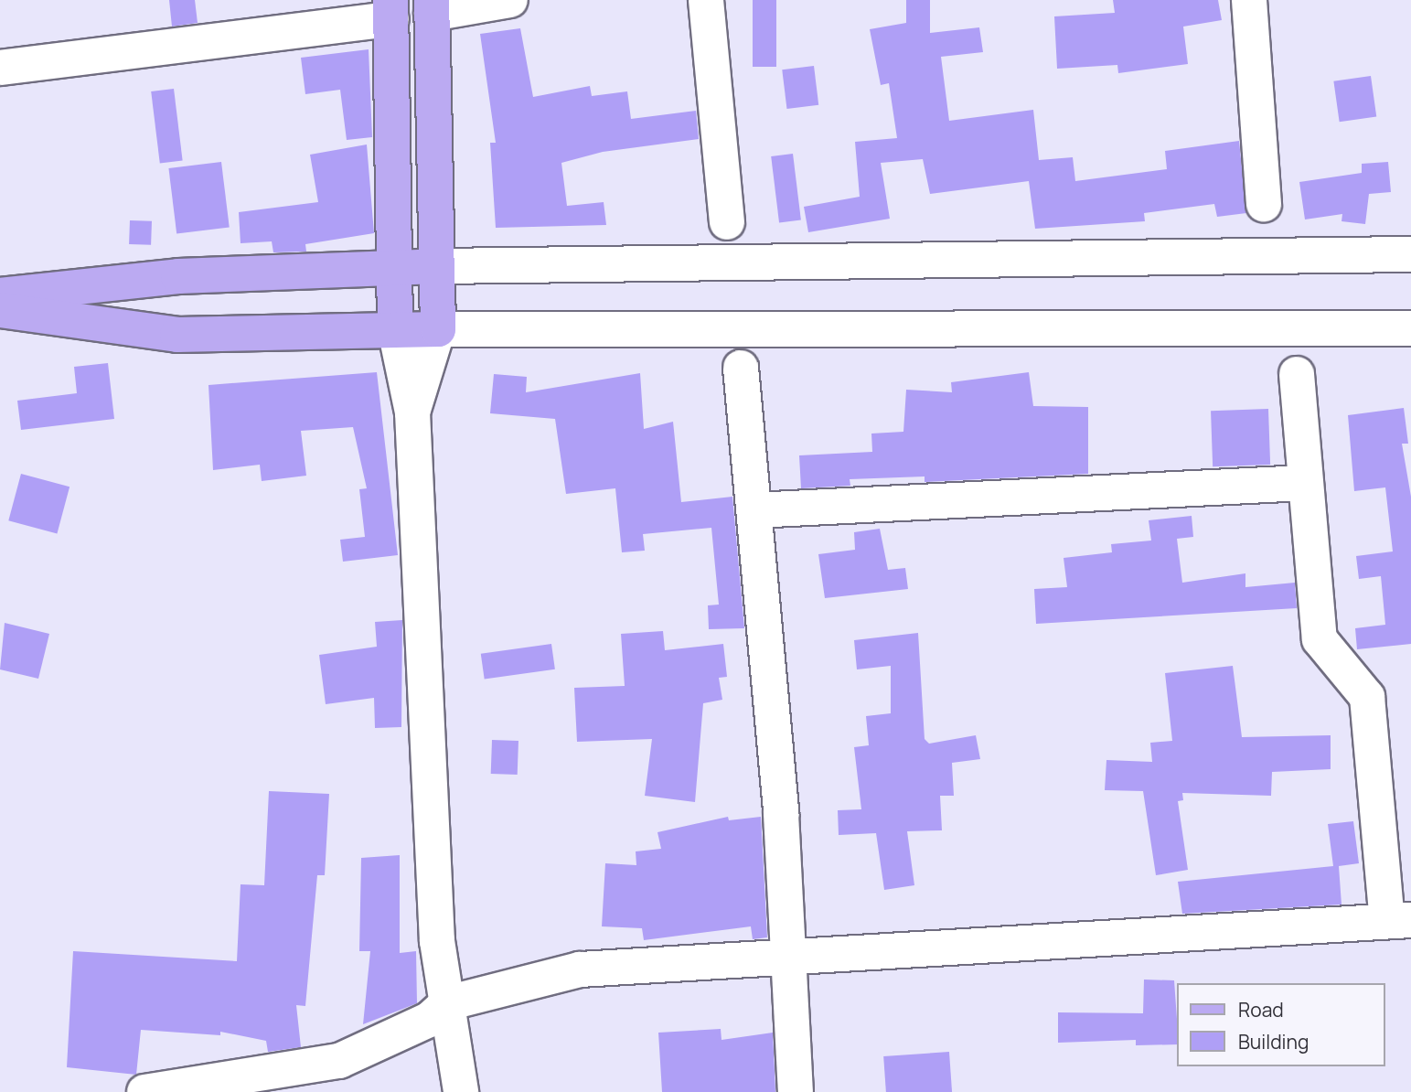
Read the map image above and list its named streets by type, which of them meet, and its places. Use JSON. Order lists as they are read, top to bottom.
{
  "legend": ["Road", "Building"]
}
